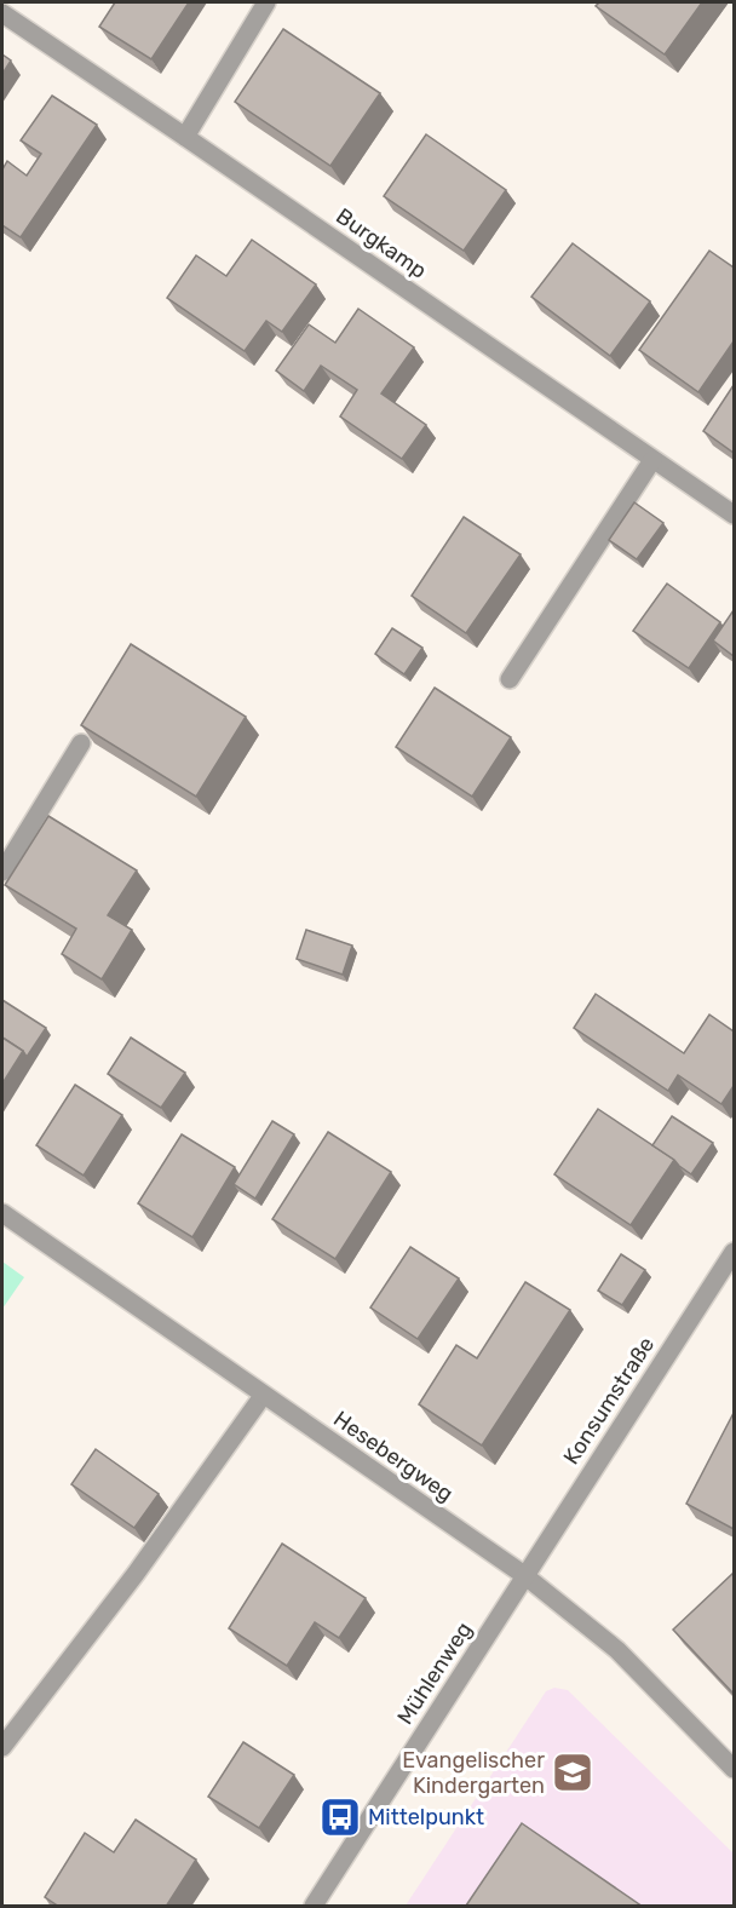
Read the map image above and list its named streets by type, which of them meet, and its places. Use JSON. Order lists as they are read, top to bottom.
{
  "streets": {
    "street": [
      "Burgkamp",
      "Konsumstraße",
      "Hesebergweg",
      "Mühlenweg"
    ]
  },
  "crossings": [
    ["Konsumstraße", "Hesebergweg"],
    ["Konsumstraße", "Mühlenweg"],
    ["Hesebergweg", "Mühlenweg"]
  ],
  "places": {
    "school or university": ["Evangelischer Kindergarten"],
    "bus stop": ["Mittelpunkt"]
  }
}
